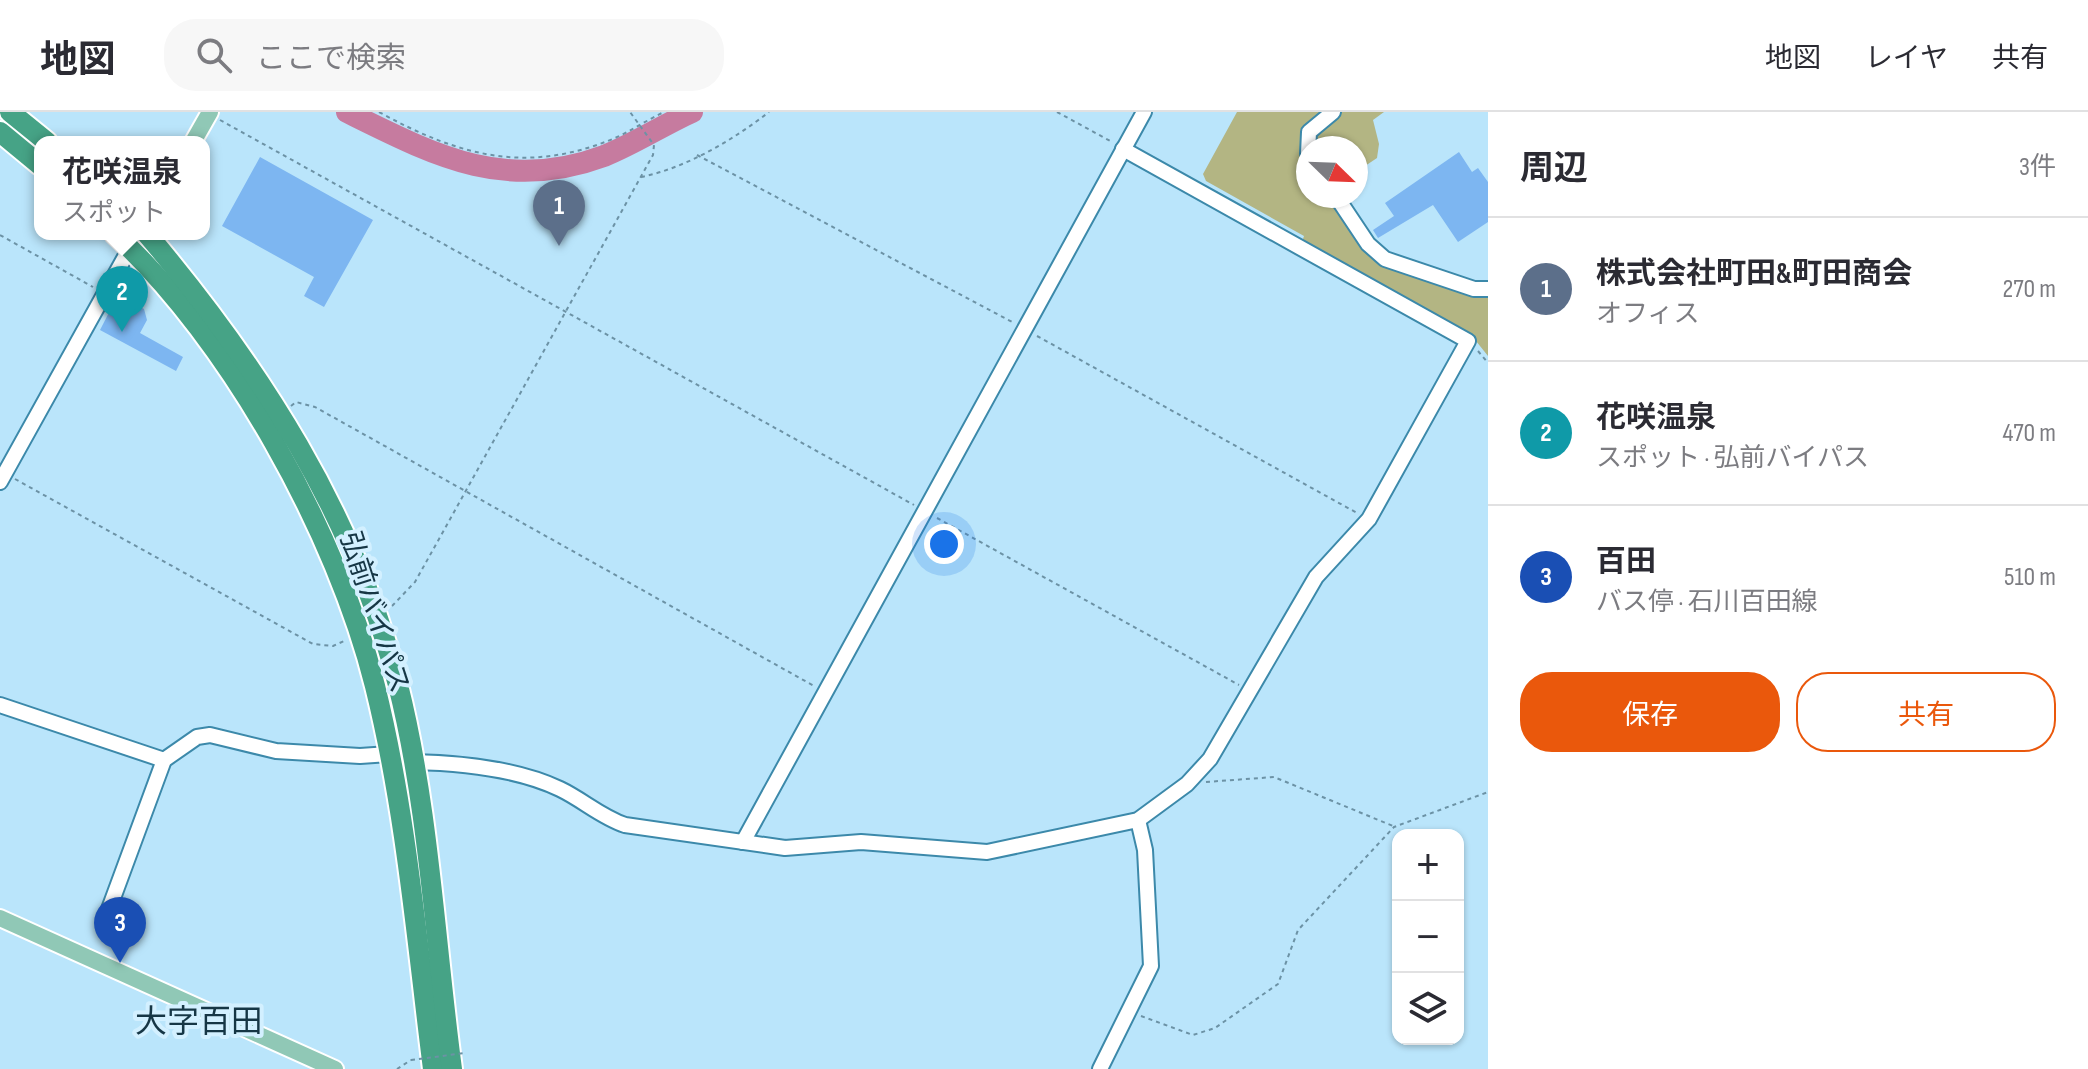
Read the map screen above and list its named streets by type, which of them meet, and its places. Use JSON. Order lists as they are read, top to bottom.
{
  "streets": {
    "highway": ["弘前バイパス"]
  },
  "districts": ["大字百田"],
  "north": "bottom right",
  "page": {
    "header": "地図",
    "search": "ここで検索",
    "nav": ["地図", "レイヤ", "共有"],
    "heading": ["周辺", "3件"],
    "popup": ["花咲温泉", "スポット"],
    "pins": ["1", "2", "3"],
    "list": [
      {
        "mark": "1",
        "name": "株式会社町田&町田商会",
        "note": "オフィス",
        "value": "270 m"
      },
      {
        "mark": "2",
        "name": "花咲温泉",
        "note": "スポット · 弘前バイパス",
        "value": "470 m"
      },
      {
        "mark": "3",
        "name": "百田",
        "note": "バス停 · 石川百田線",
        "value": "510 m"
      }
    ],
    "buttons": ["保存", "共有"],
    "map_buttons": ["+", "−"]
  }
}
